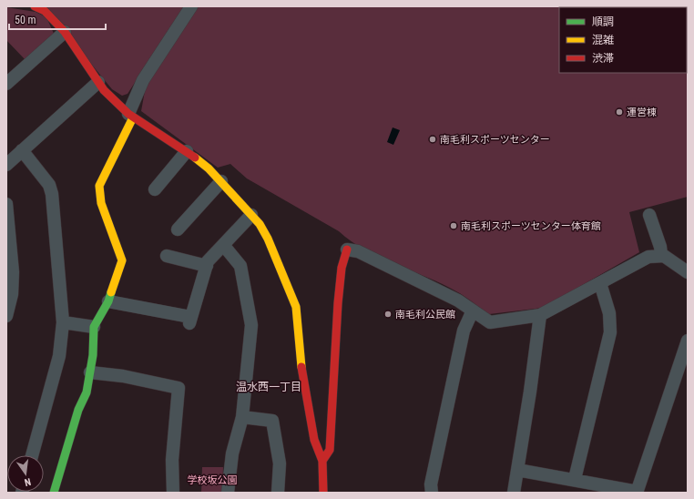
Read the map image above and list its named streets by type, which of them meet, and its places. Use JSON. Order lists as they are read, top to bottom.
{
  "districts": ["温水西一丁目"],
  "parks": ["学校坂公園"],
  "places": [
    "運営棟",
    "南毛利スポーツセンター",
    "南毛利スポーツセンター体育館",
    "南毛利公民館"
  ],
  "legend": ["順調", "混雑", "渋滞"],
  "scale_bar": "50 m",
  "north": "bottom"
}
